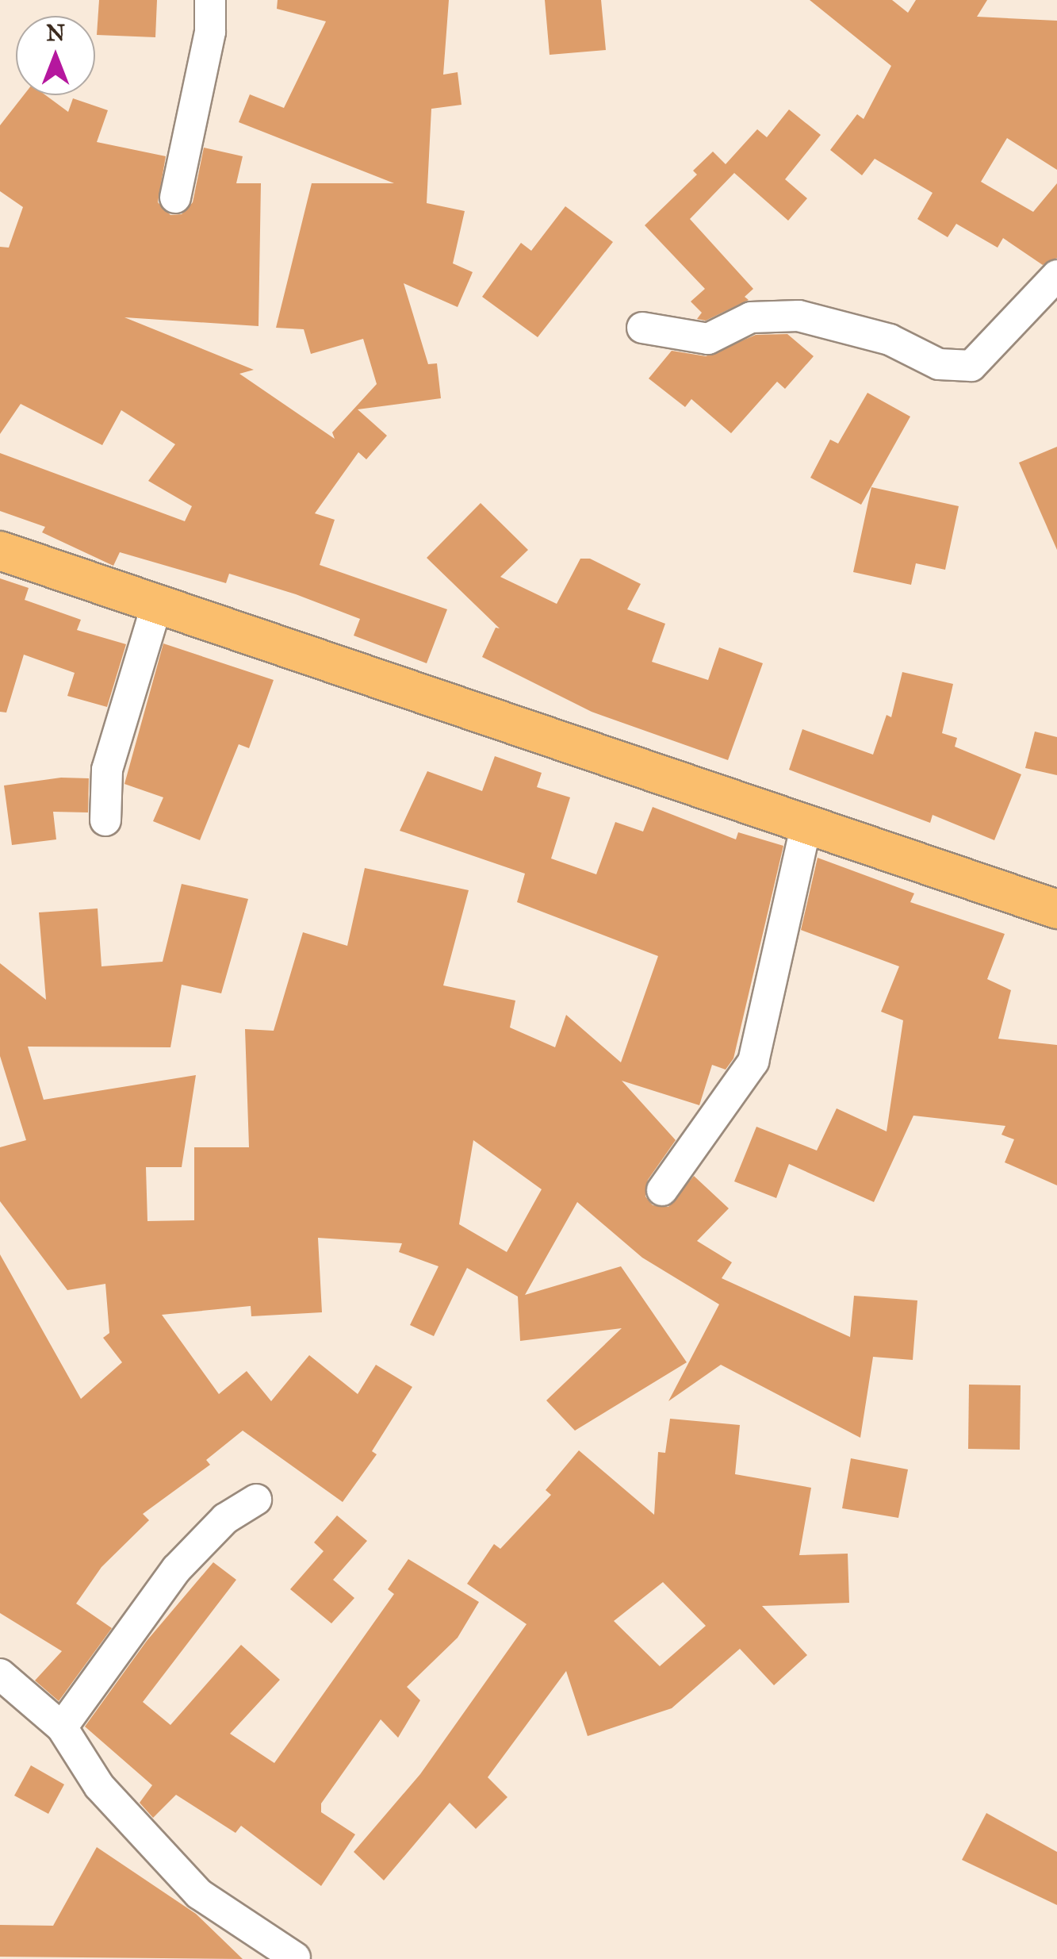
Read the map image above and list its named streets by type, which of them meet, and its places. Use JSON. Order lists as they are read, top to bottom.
{
  "north": "top"
}
